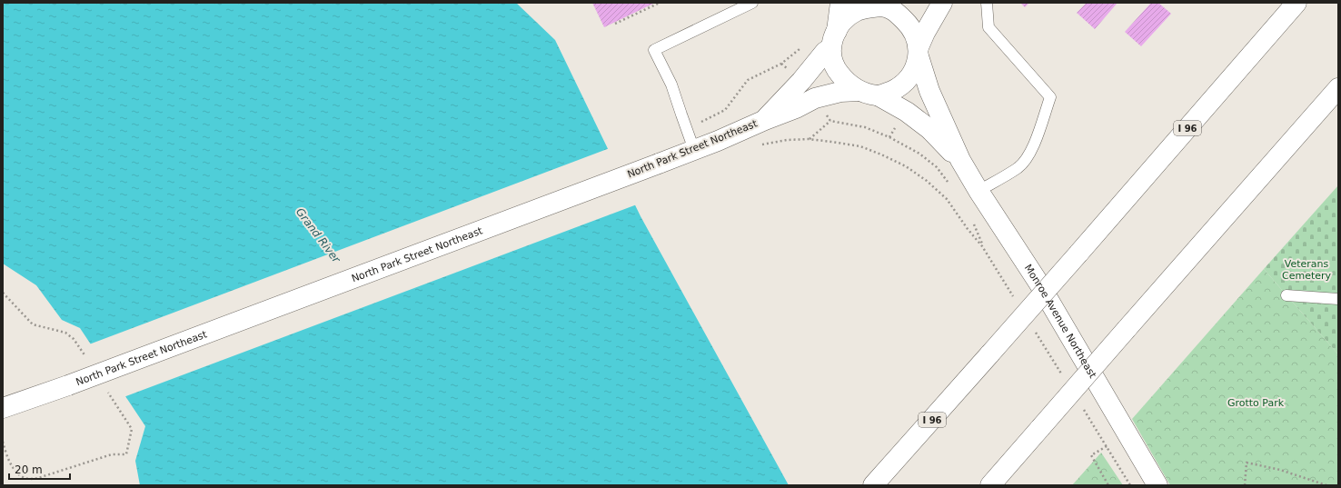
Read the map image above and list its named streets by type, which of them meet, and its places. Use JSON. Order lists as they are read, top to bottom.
{
  "streets": {
    "main road": ["I 96", "North Park Street Northeast", "Monroe Avenue Northeast"]
  },
  "crossings": [
    ["North Park Street Northeast", "Monroe Avenue Northeast"]
  ],
  "water": ["Grand River"],
  "parks": ["Veterans Cemetery", "Grotto Park"],
  "scale_bar": "20 m"
}
